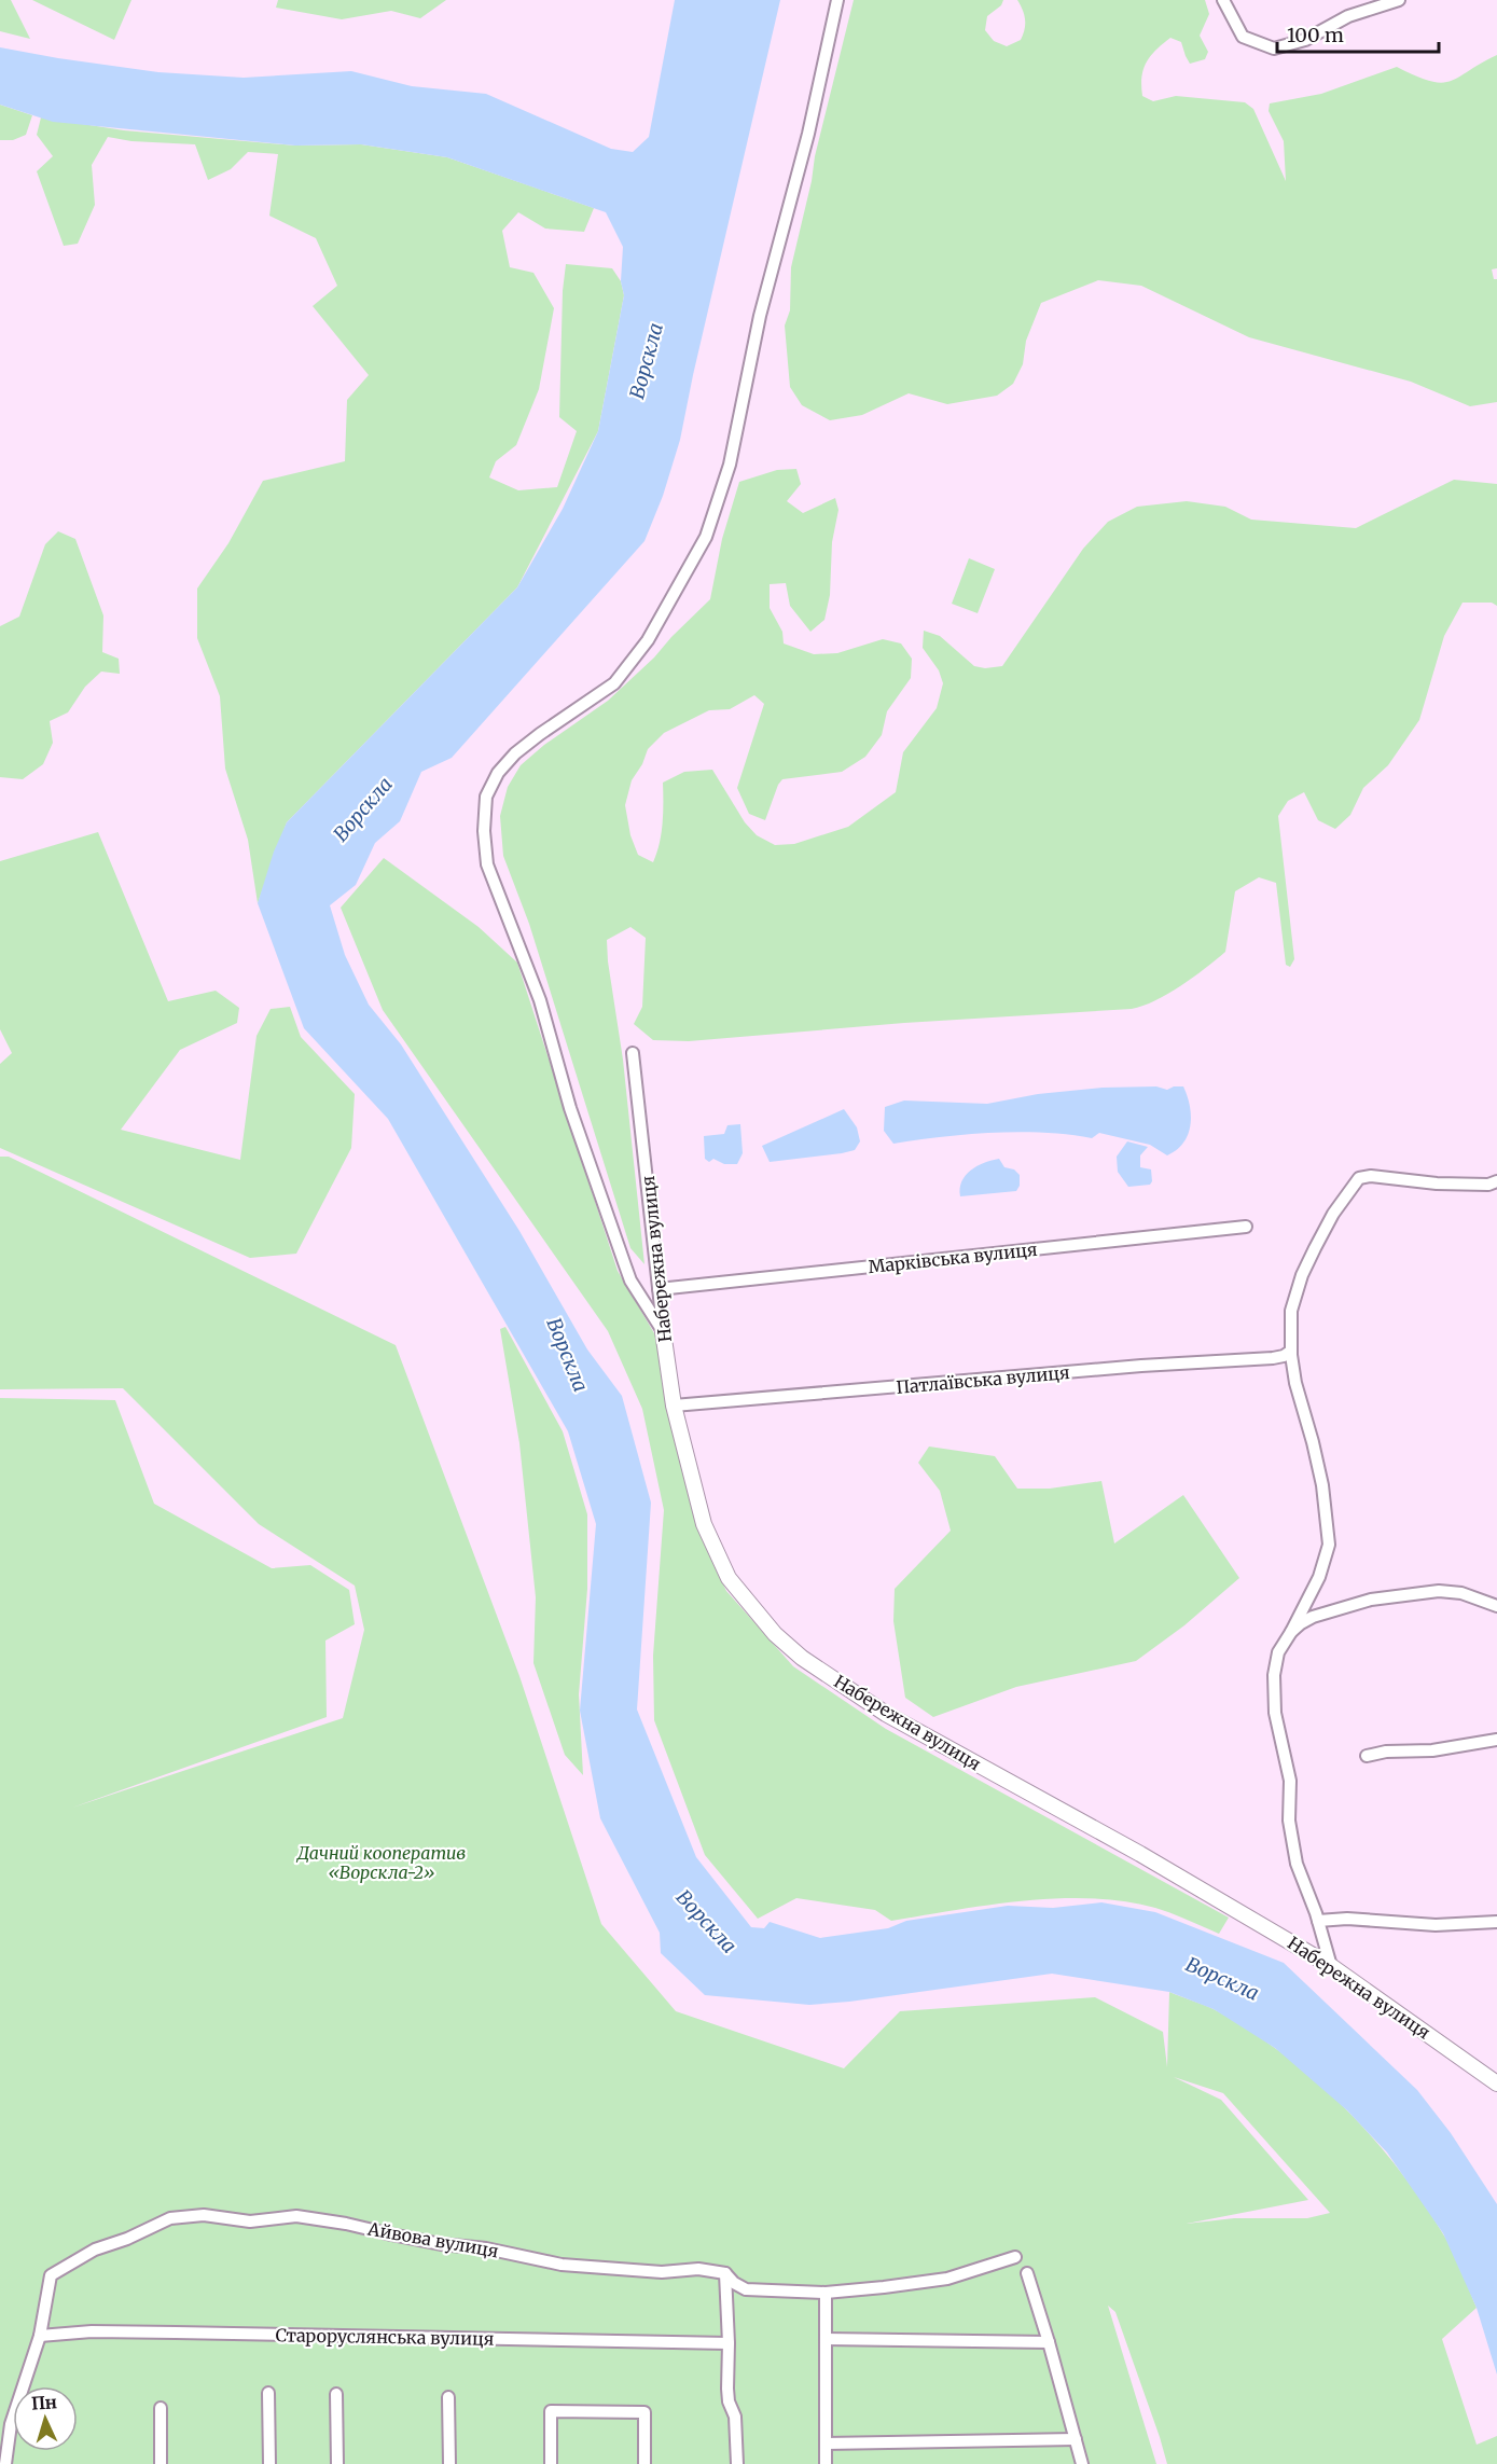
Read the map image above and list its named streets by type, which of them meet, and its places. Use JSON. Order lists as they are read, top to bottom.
{
  "streets": {
    "street": [
      "Марківська вулиця",
      "Набережна вулиця",
      "Патлаївська вулиця",
      "Айвова вулиця",
      "Староруслянська вулиця"
    ]
  },
  "crossings": [
    ["Марківська вулиця", "Набережна вулиця"],
    ["Набережна вулиця", "Патлаївська вулиця"],
    ["Айвова вулиця", "Староруслянська вулиця"]
  ],
  "water": ["Ворскла"],
  "parks": ["Дачний кооператив «Ворскла-2»"],
  "scale_bar": "100 m",
  "north": "top"
}
